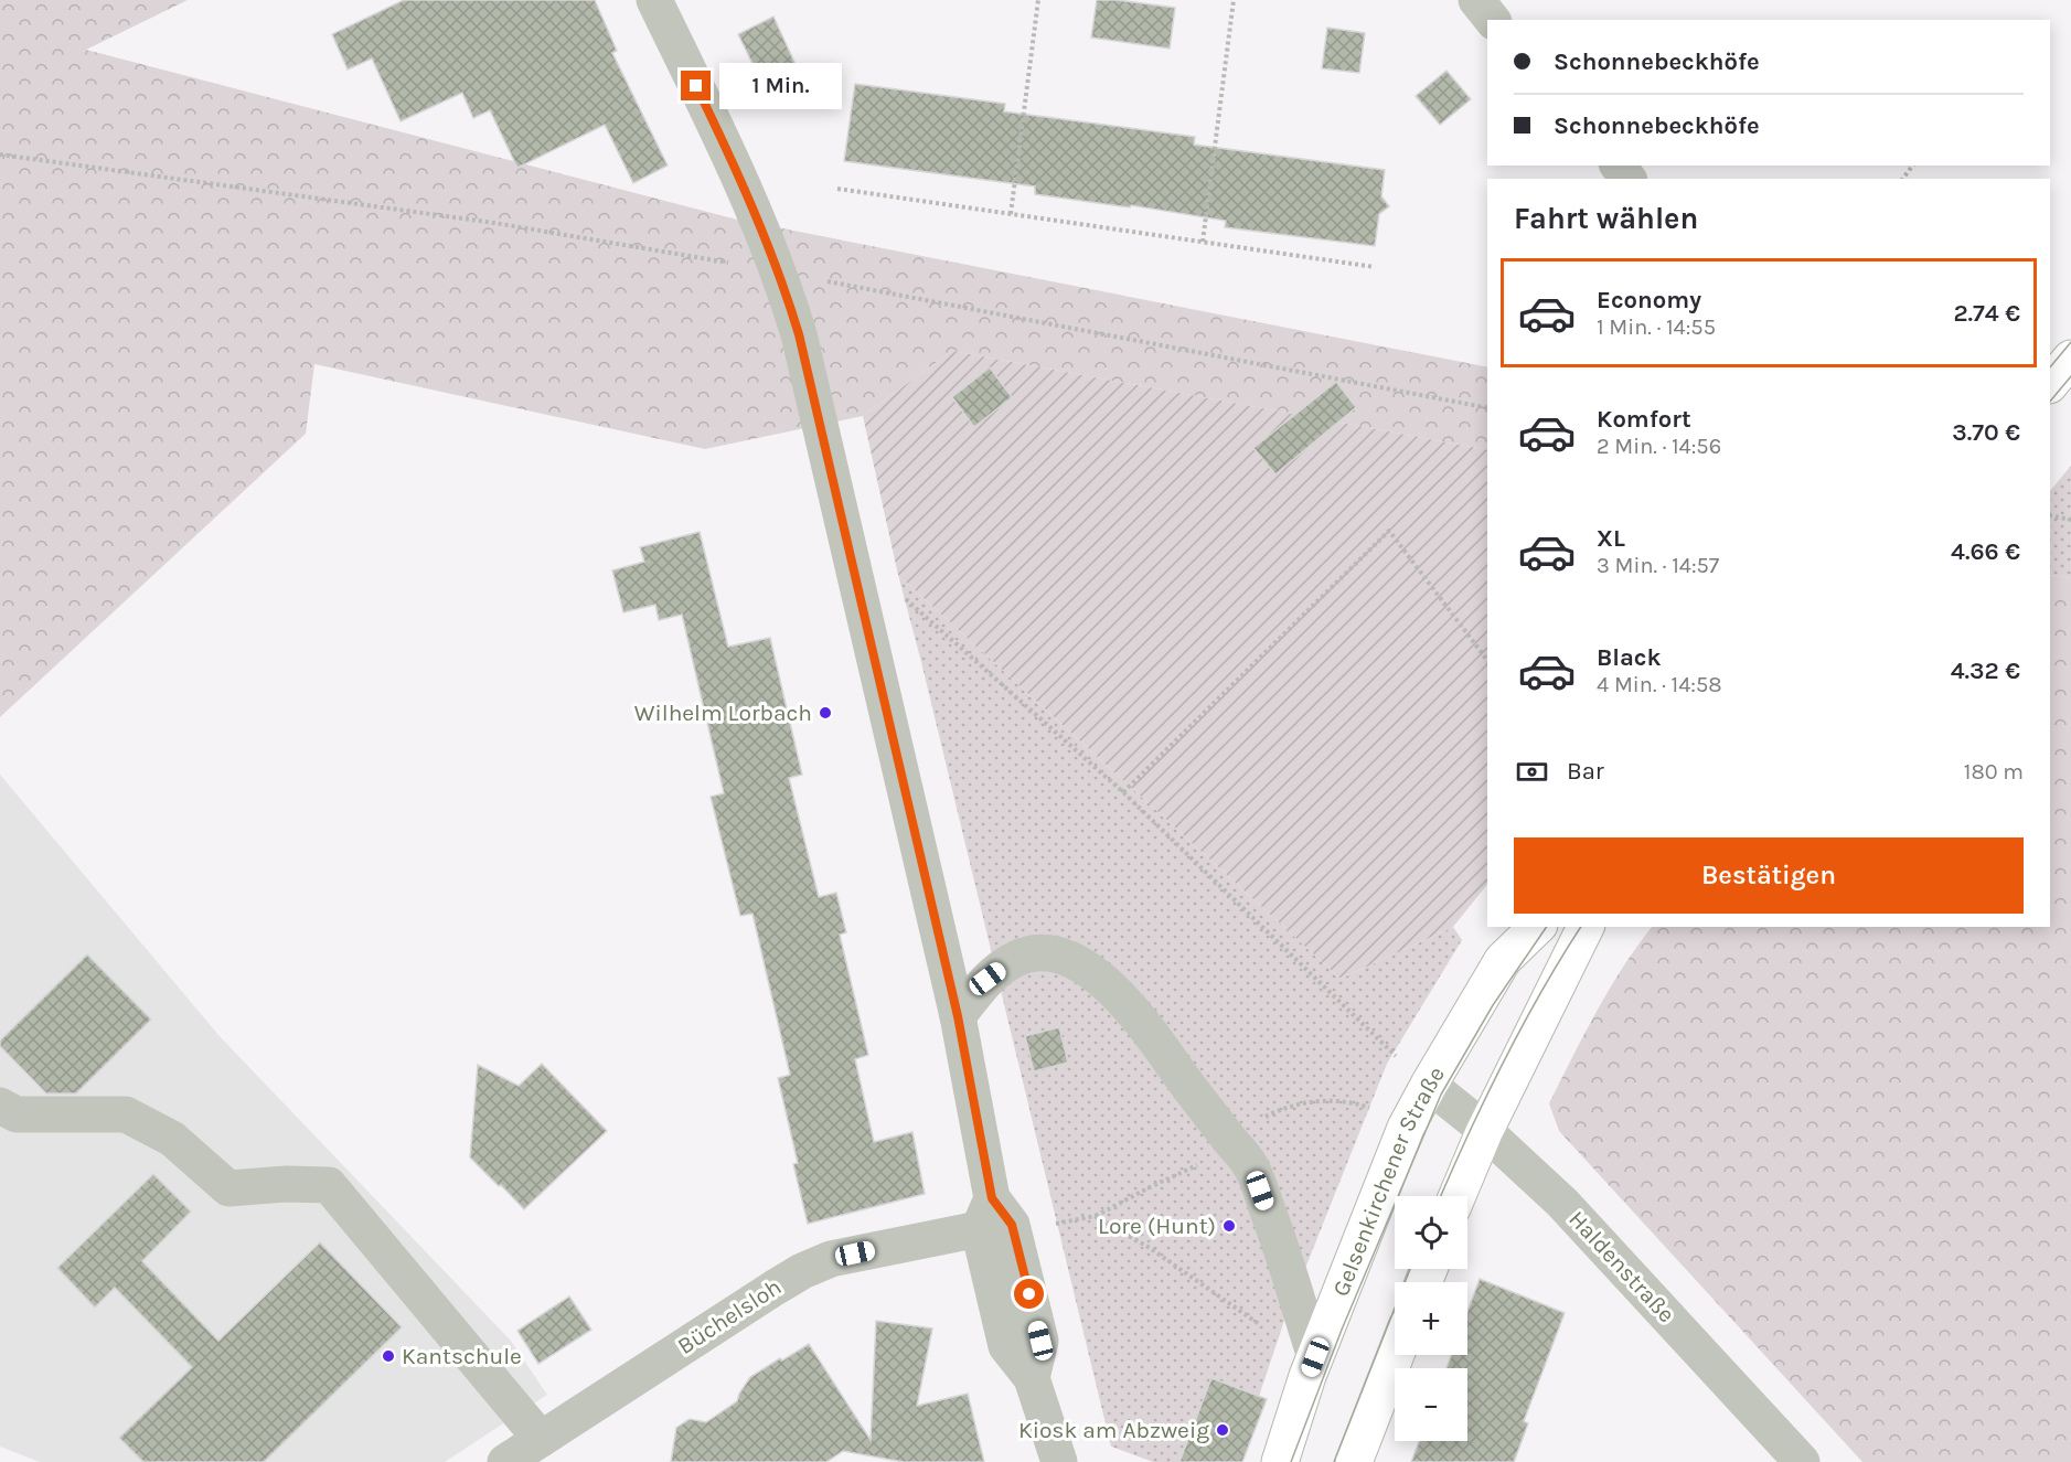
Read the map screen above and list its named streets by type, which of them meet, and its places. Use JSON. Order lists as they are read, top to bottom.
{
  "streets": {
    "main road": ["Gelsenkirchener Straße"],
    "street": ["Haldenstraße", "Büchelsloh"]
  },
  "crossings": [
    ["Gelsenkirchener Straße", "Haldenstraße"]
  ],
  "places": [
    "Wilhelm Lorbach",
    "Lore (Hunt)",
    "Kantschule",
    "Kiosk am Abzweig"
  ],
  "page": {
    "banner": ["Schonnebeckhöfe", "Schonnebeckhöfe"],
    "bubble": "1 Min.",
    "heading": "Fahrt wählen",
    "list": [
      {
        "name": "Economy",
        "note": "1 Min. · 14:55",
        "value": "2.74 €"
      },
      {
        "name": "Komfort",
        "note": "2 Min. · 14:56",
        "value": "3.70 €"
      },
      {
        "name": "XL",
        "note": "3 Min. · 14:57",
        "value": "4.66 €"
      },
      {
        "name": "Black",
        "note": "4 Min. · 14:58",
        "value": "4.32 €"
      }
    ],
    "pay": ["Bar", "180 m"],
    "buttons": "Bestätigen",
    "map_buttons": ["+", "−"]
  }
}
